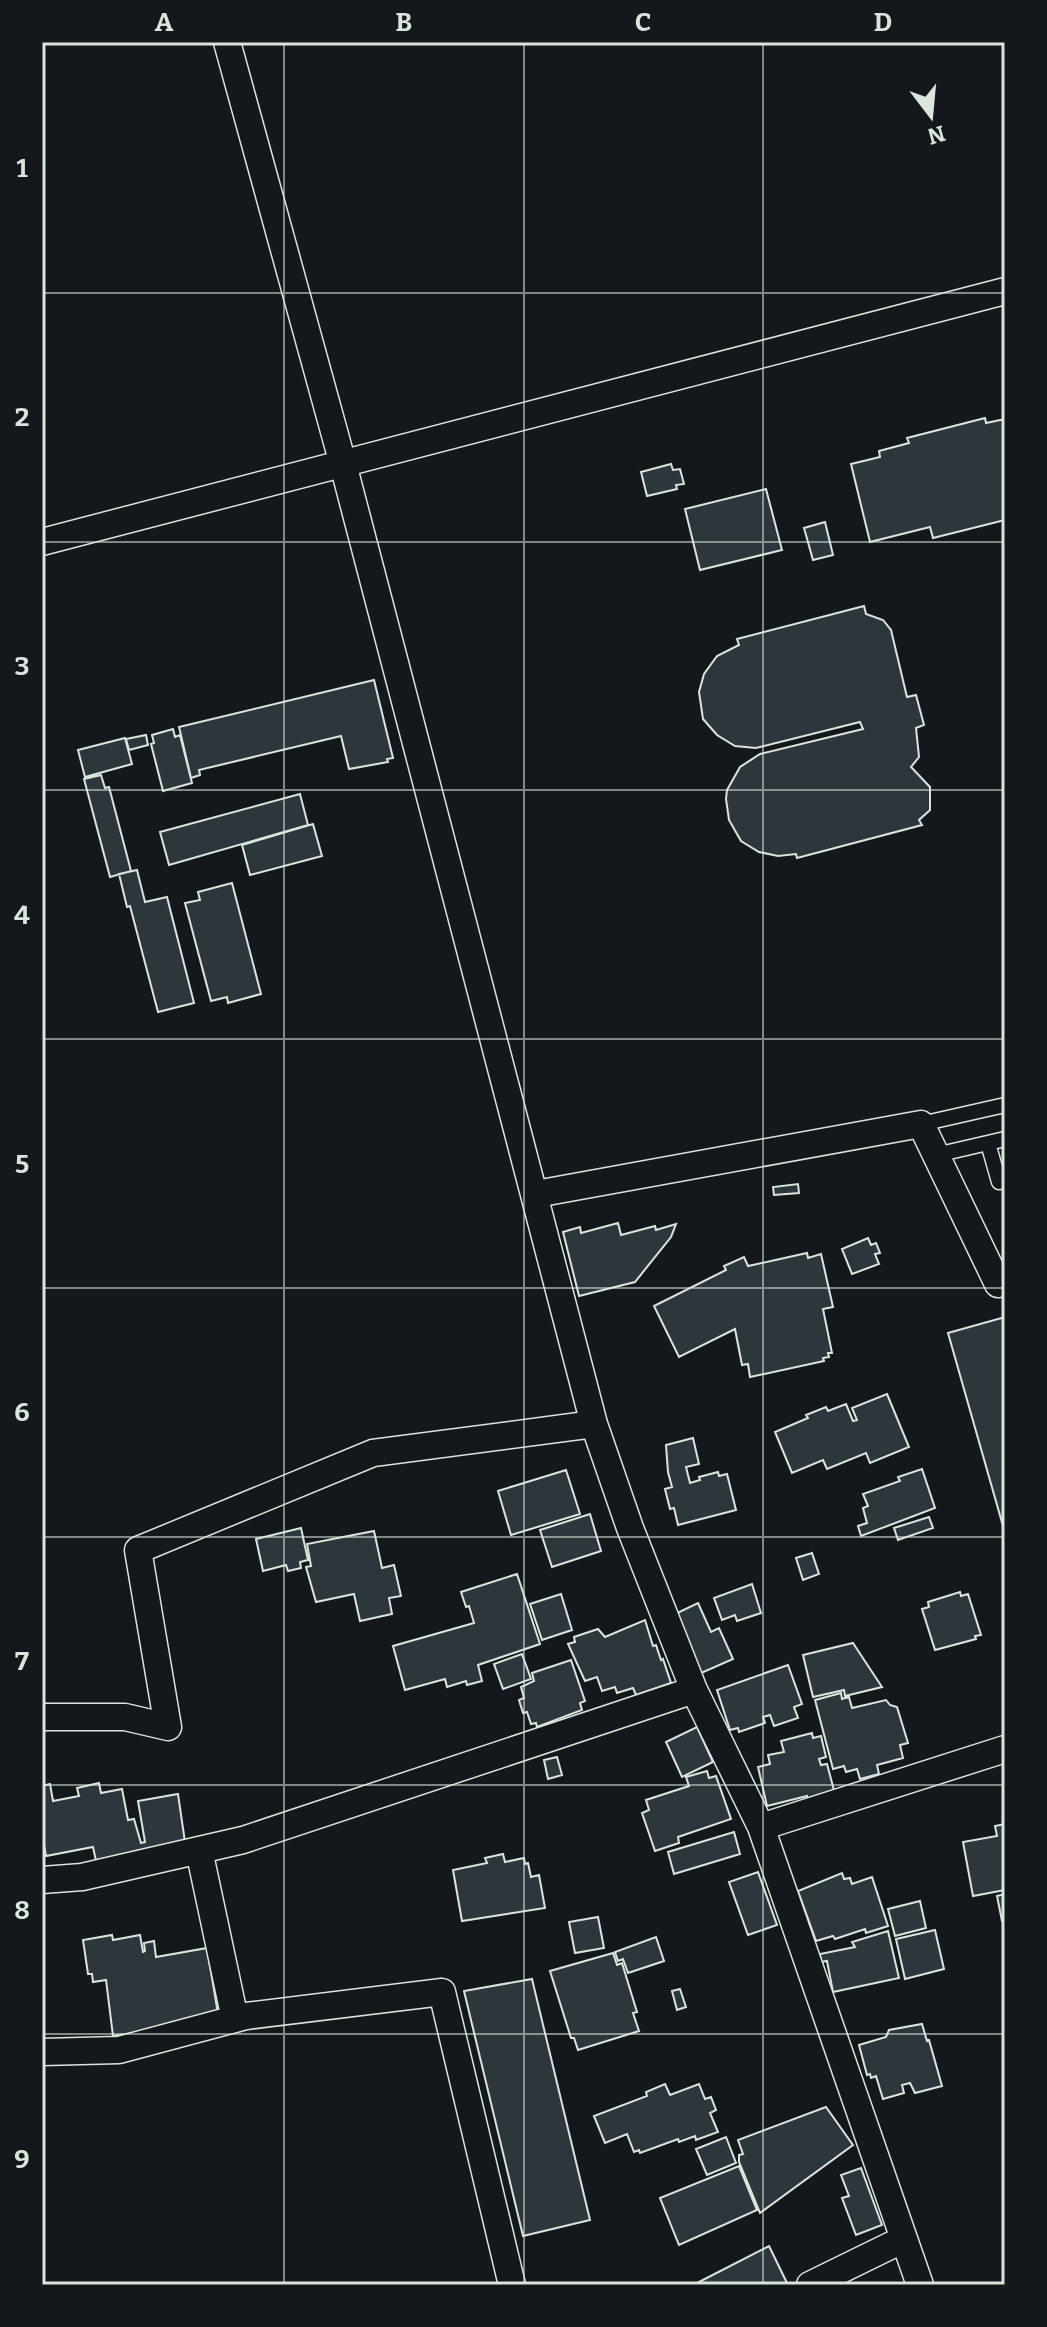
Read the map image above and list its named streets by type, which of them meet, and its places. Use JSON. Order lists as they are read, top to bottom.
{
  "north": "bottom",
  "grid": {
    "columns": [
      "A",
      "B",
      "C",
      "D"
    ],
    "rows": [
      "1",
      "2",
      "3",
      "4",
      "5",
      "6",
      "7",
      "8",
      "9"
    ]
  }
}
